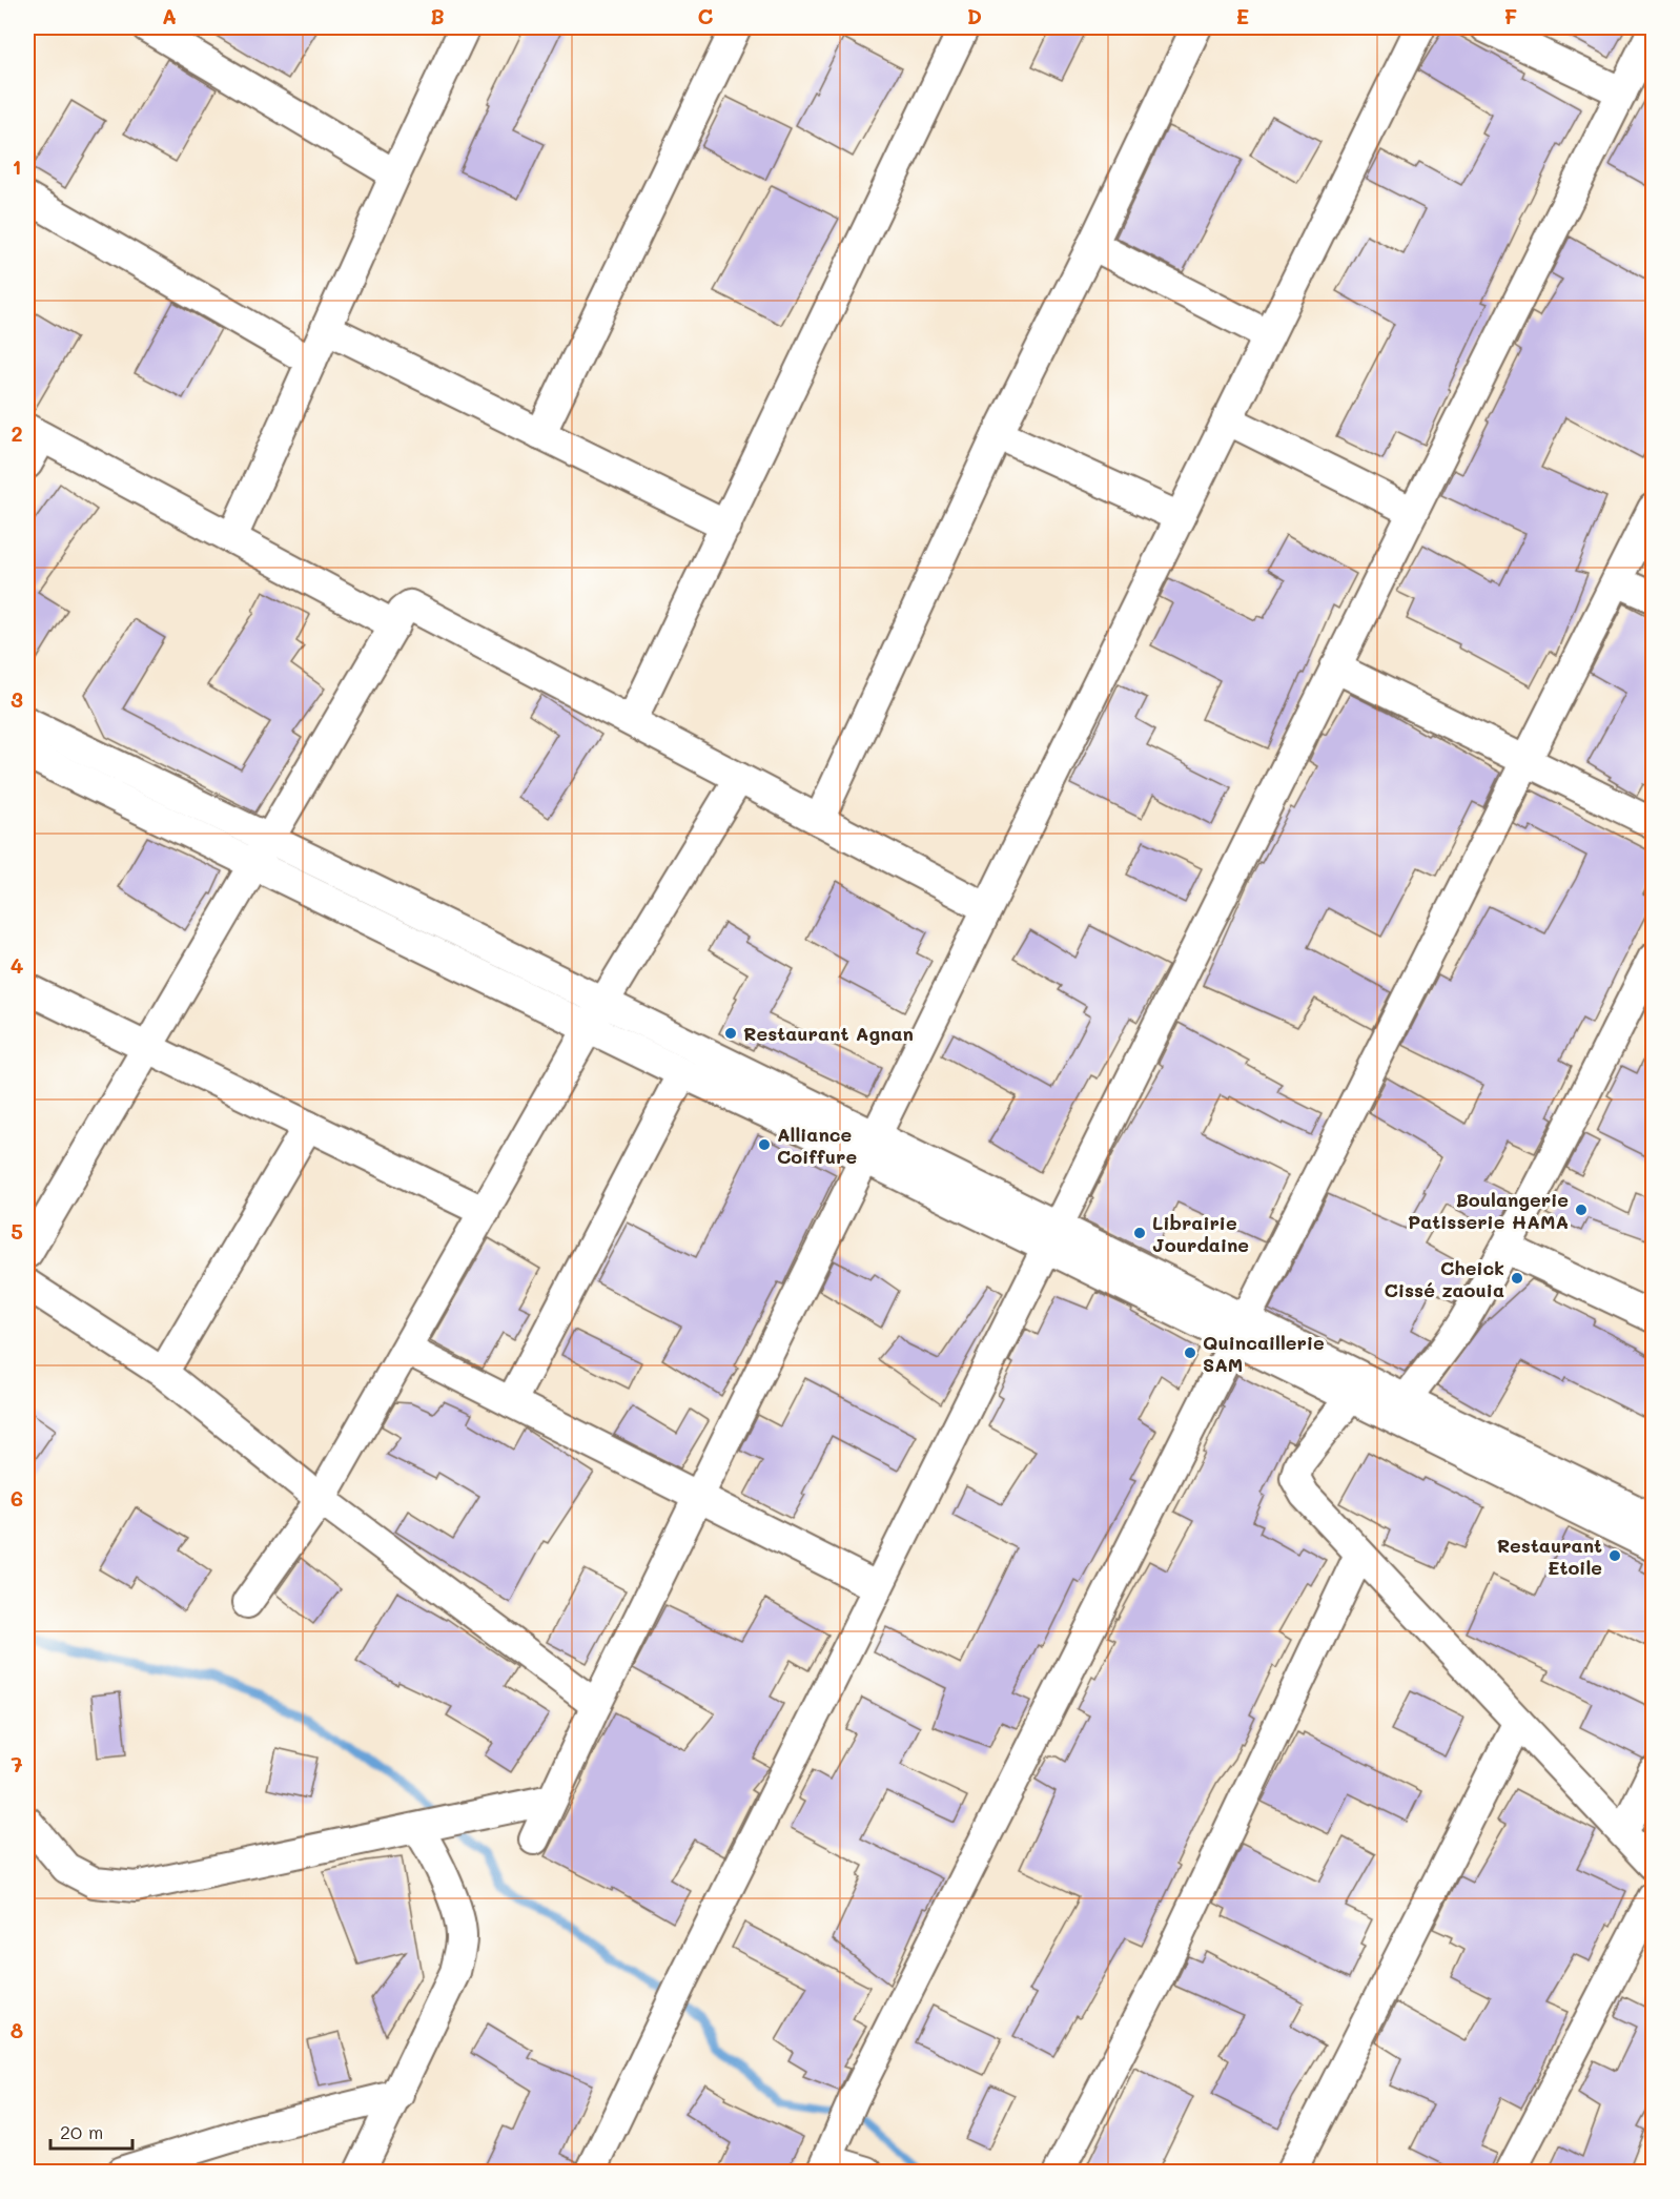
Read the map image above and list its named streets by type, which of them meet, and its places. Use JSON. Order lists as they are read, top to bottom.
{
  "places": [
    "Restaurant Agnan",
    "Alliance Coiffure",
    "Boulangerie Patisserie HAMA",
    "Librairie Jourdaine",
    "Cheick Cissé zaouia",
    "Quincaillerie SAM",
    "Restaurant Etoile"
  ],
  "scale_bar": "20 m",
  "grid": {
    "columns": [
      "A",
      "B",
      "C",
      "D",
      "E",
      "F"
    ],
    "rows": [
      "1",
      "2",
      "3",
      "4",
      "5",
      "6",
      "7",
      "8"
    ]
  }
}
